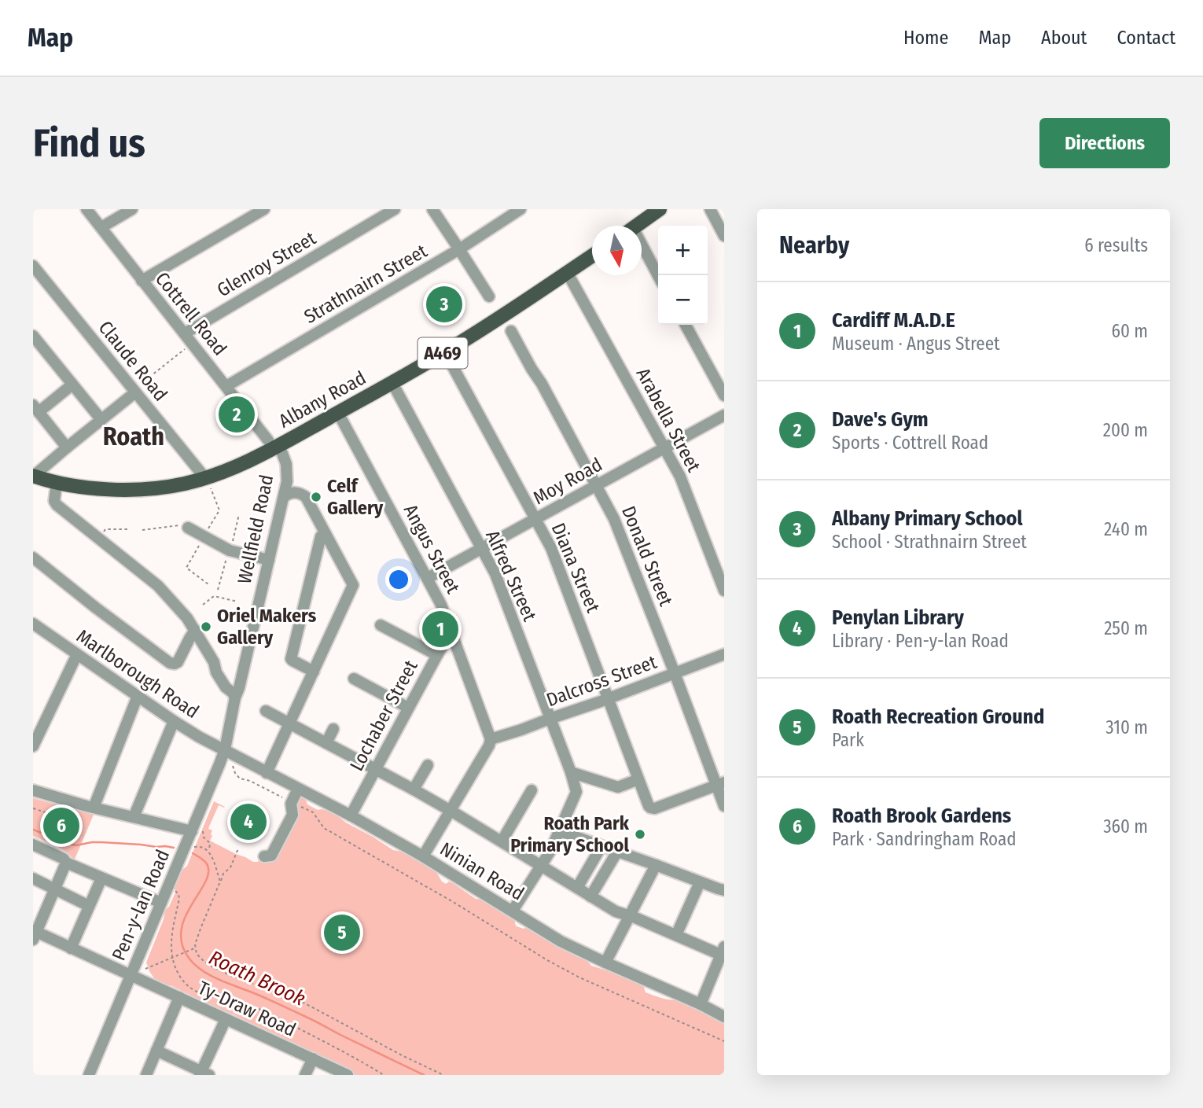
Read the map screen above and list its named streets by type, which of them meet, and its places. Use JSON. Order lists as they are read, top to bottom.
{
  "streets": {
    "main road": ["A469", "Albany Road"],
    "street": [
      "Glenroy Street",
      "Strathnairn Street",
      "Cottrell Road",
      "Claude Road",
      "Arabella Street",
      "Moy Road",
      "Wellfield Road",
      "Angus Street",
      "Donald Street",
      "Diana Street",
      "Alfred Street",
      "Marlborough Road",
      "Dalcross Street",
      "Lochaber Street",
      "Ninian Road",
      "Pen-y-lan Road",
      "Ty-Draw Road"
    ]
  },
  "crossings": [
    ["Glenroy Street", "Cottrell Road"],
    ["Strathnairn Street", "Cottrell Road"],
    ["Cottrell Road", "Albany Road"],
    ["Cottrell Road", "Wellfield Road"],
    ["Claude Road", "Albany Road"],
    ["Albany Road", "Arabella Street"],
    ["Albany Road", "Wellfield Road"],
    ["Albany Road", "Angus Street"],
    ["Albany Road", "Diana Street"],
    ["Albany Road", "Alfred Street"],
    ["Arabella Street", "Moy Road"],
    ["Moy Road", "Angus Street"],
    ["Moy Road", "Donald Street"],
    ["Moy Road", "Diana Street"],
    ["Moy Road", "Alfred Street"],
    ["Wellfield Road", "Marlborough Road"],
    ["Wellfield Road", "Ninian Road"],
    ["Wellfield Road", "Pen-y-lan Road"],
    ["Angus Street", "Dalcross Street"],
    ["Angus Street", "Lochaber Street"],
    ["Donald Street", "Diana Street"],
    ["Donald Street", "Dalcross Street"],
    ["Diana Street", "Dalcross Street"],
    ["Alfred Street", "Dalcross Street"],
    ["Marlborough Road", "Ninian Road"],
    ["Marlborough Road", "Pen-y-lan Road"],
    ["Lochaber Street", "Ninian Road"],
    ["Ninian Road", "Pen-y-lan Road"],
    ["Pen-y-lan Road", "Ty-Draw Road"]
  ],
  "districts": ["Roath"],
  "water": ["Roath Brook"],
  "places": ["Celf Gallery", "Oriel Makers Gallery", "Roath Park Primary School"],
  "north": "bottom",
  "page": {
    "header": "Map",
    "nav": [
      "Home",
      "Map",
      "About",
      "Contact"
    ],
    "buttons": "Directions",
    "title": "Find us",
    "heading": ["Nearby", "6 results"],
    "map_buttons": ["+", "−"],
    "list": [
      {
        "mark": "1",
        "name": "Cardiff M.A.D.E",
        "note": "Museum · Angus Street",
        "value": "60 m"
      },
      {
        "mark": "2",
        "name": "Dave's Gym",
        "note": "Sports · Cottrell Road",
        "value": "200 m"
      },
      {
        "mark": "3",
        "name": "Albany Primary School",
        "note": "School · Strathnairn Street",
        "value": "240 m"
      },
      {
        "mark": "4",
        "name": "Penylan Library",
        "note": "Library · Pen-y-lan Road",
        "value": "250 m"
      },
      {
        "mark": "5",
        "name": "Roath Recreation Ground",
        "note": "Park",
        "value": "310 m"
      },
      {
        "mark": "6",
        "name": "Roath Brook Gardens",
        "note": "Park · Sandringham Road",
        "value": "360 m"
      }
    ],
    "pins": [
      "3",
      "2",
      "1",
      "4",
      "6",
      "5"
    ]
  }
}
